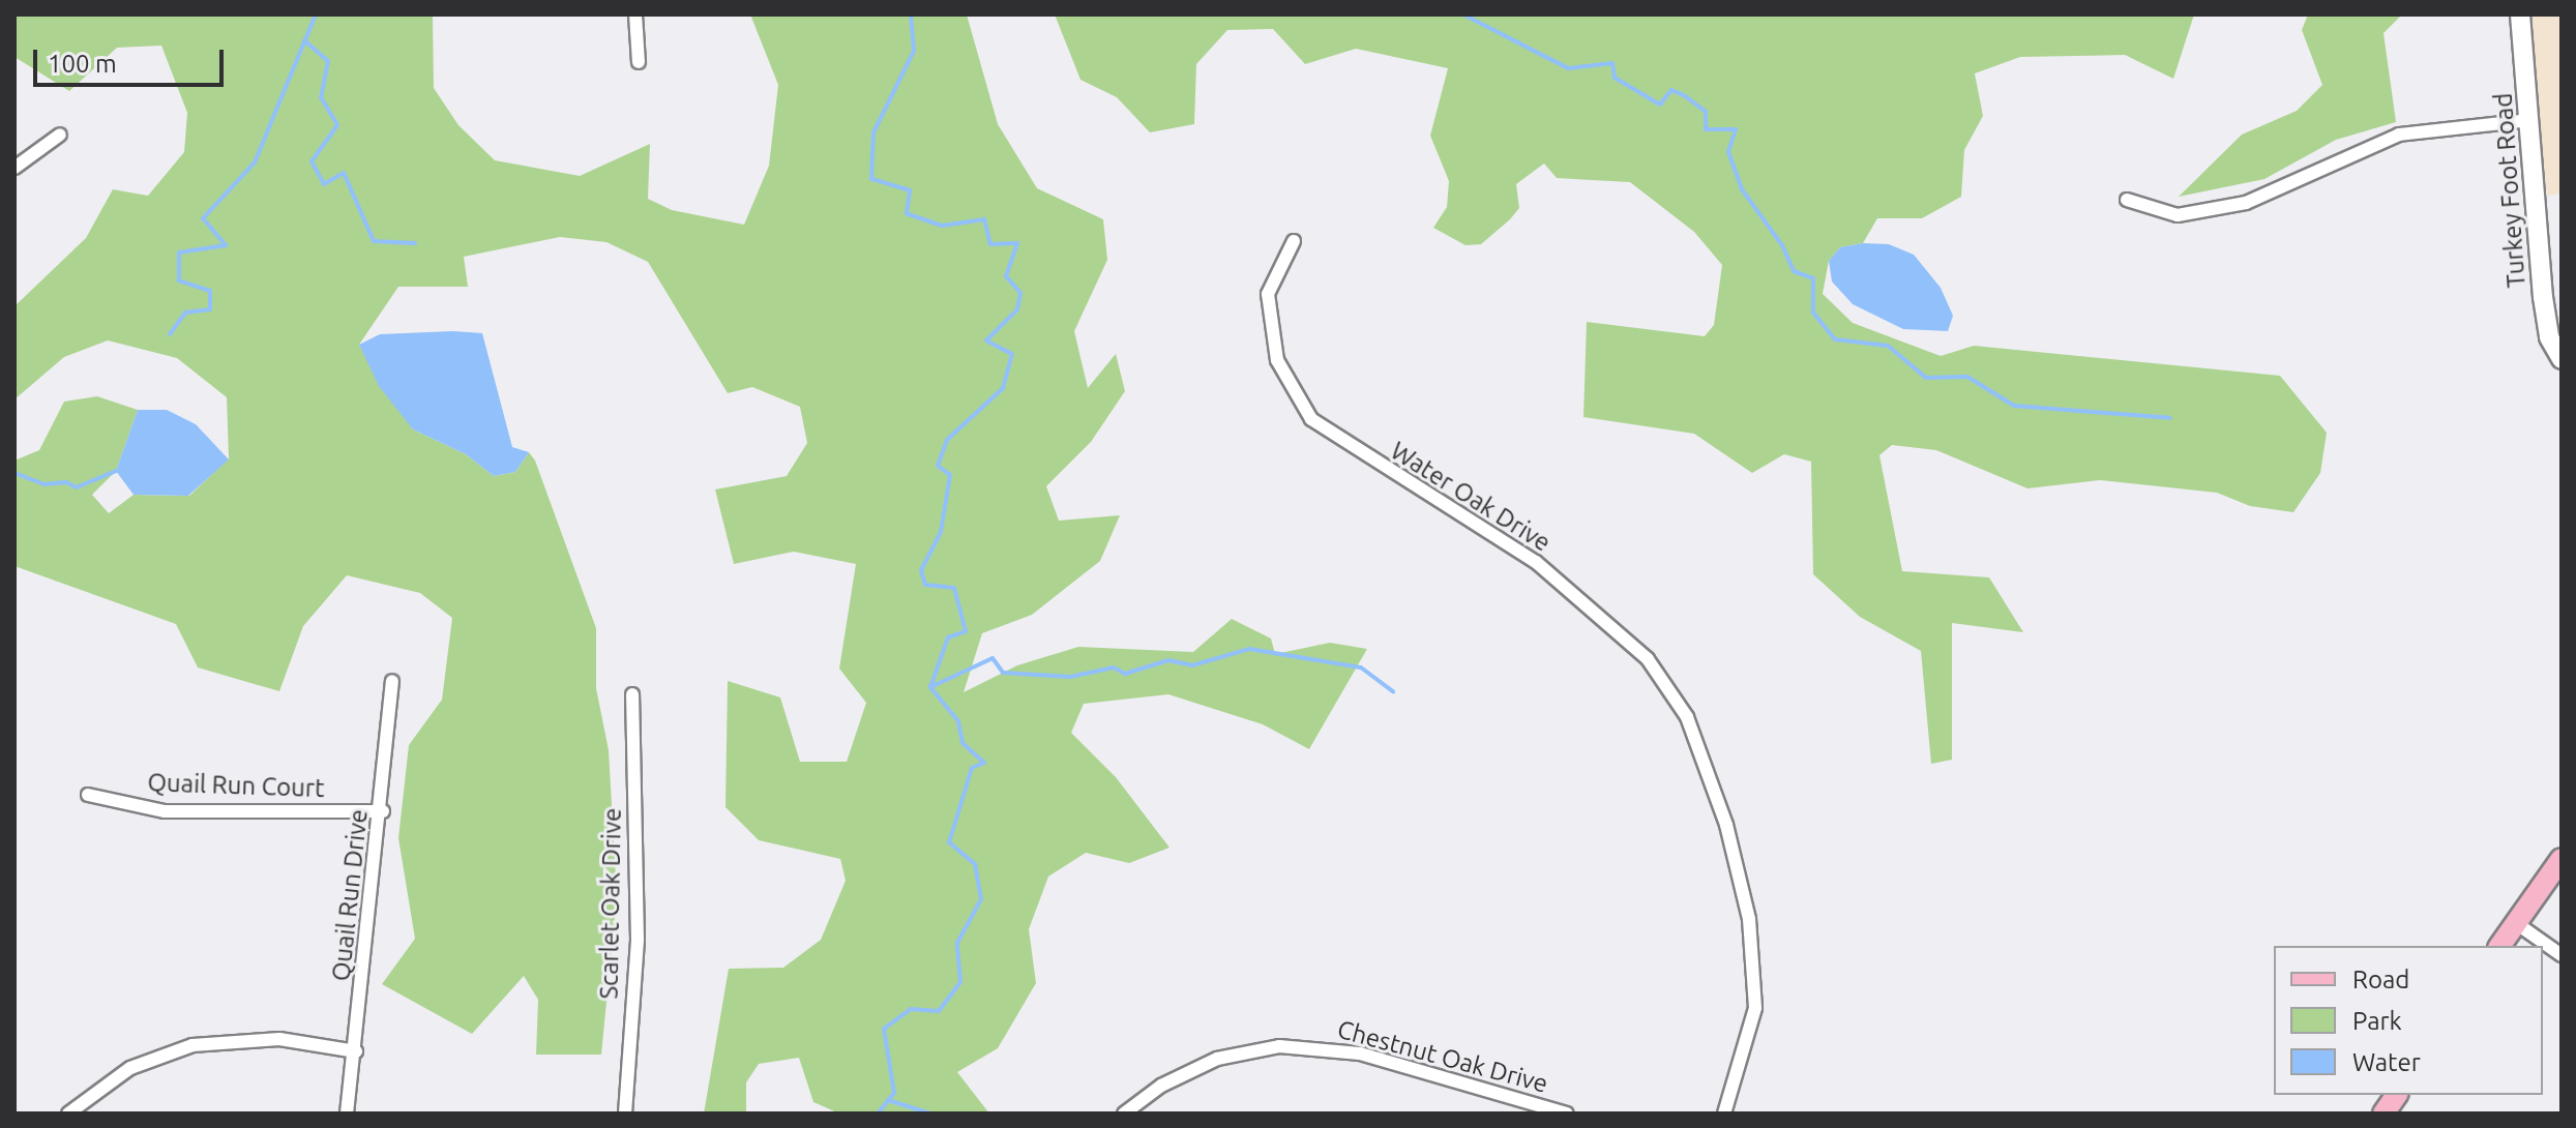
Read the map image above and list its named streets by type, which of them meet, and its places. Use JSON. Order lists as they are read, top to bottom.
{
  "streets": {
    "street": [
      "Turkey Foot Road",
      "Water Oak Drive",
      "Quail Run Court",
      "Quail Run Drive",
      "Scarlet Oak Drive",
      "Chestnut Oak Drive"
    ]
  },
  "crossings": [
    ["Quail Run Court", "Quail Run Drive"]
  ],
  "legend": ["Road", "Park", "Water"],
  "scale_bar": "100 m"
}
